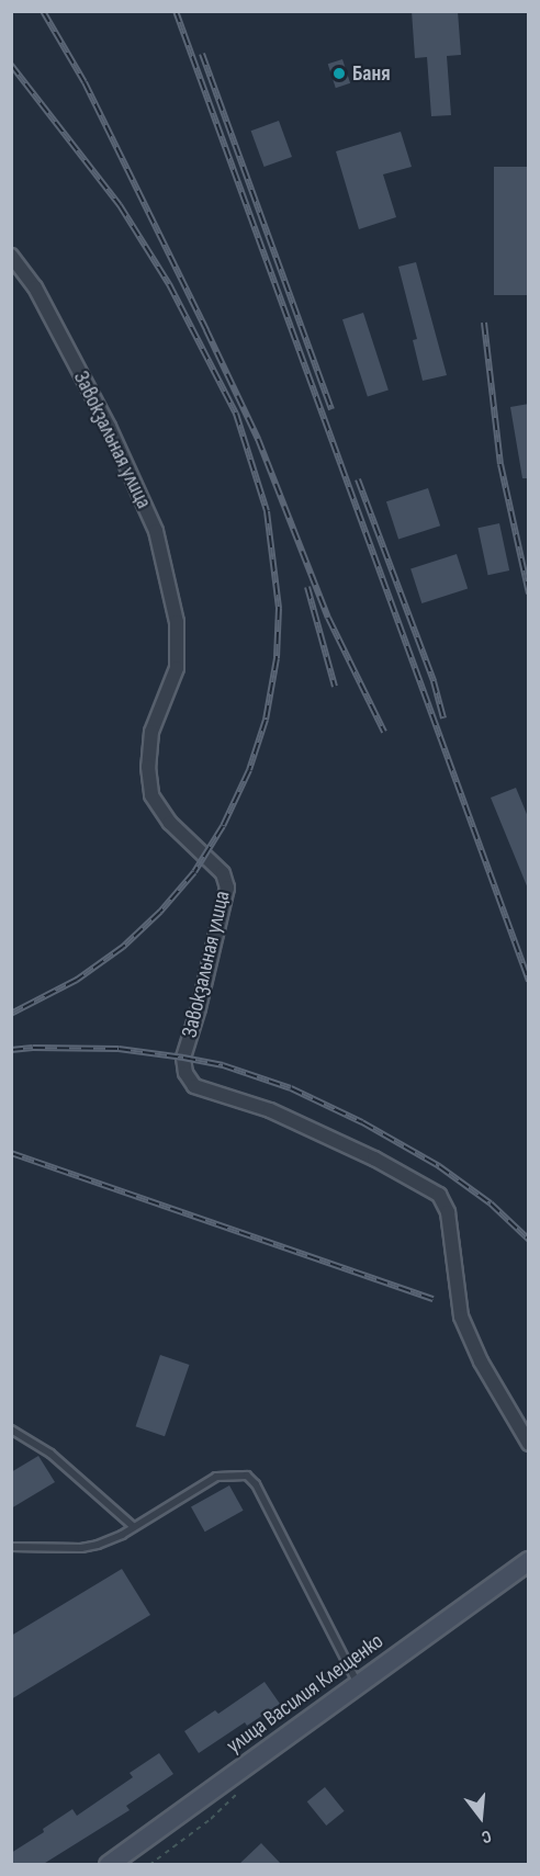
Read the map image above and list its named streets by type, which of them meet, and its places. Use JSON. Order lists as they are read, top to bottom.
{
  "streets": {
    "street": ["Завокзальная улица", "улица Василия Клещенко"]
  },
  "places": ["Баня"],
  "north": "bottom"
}
